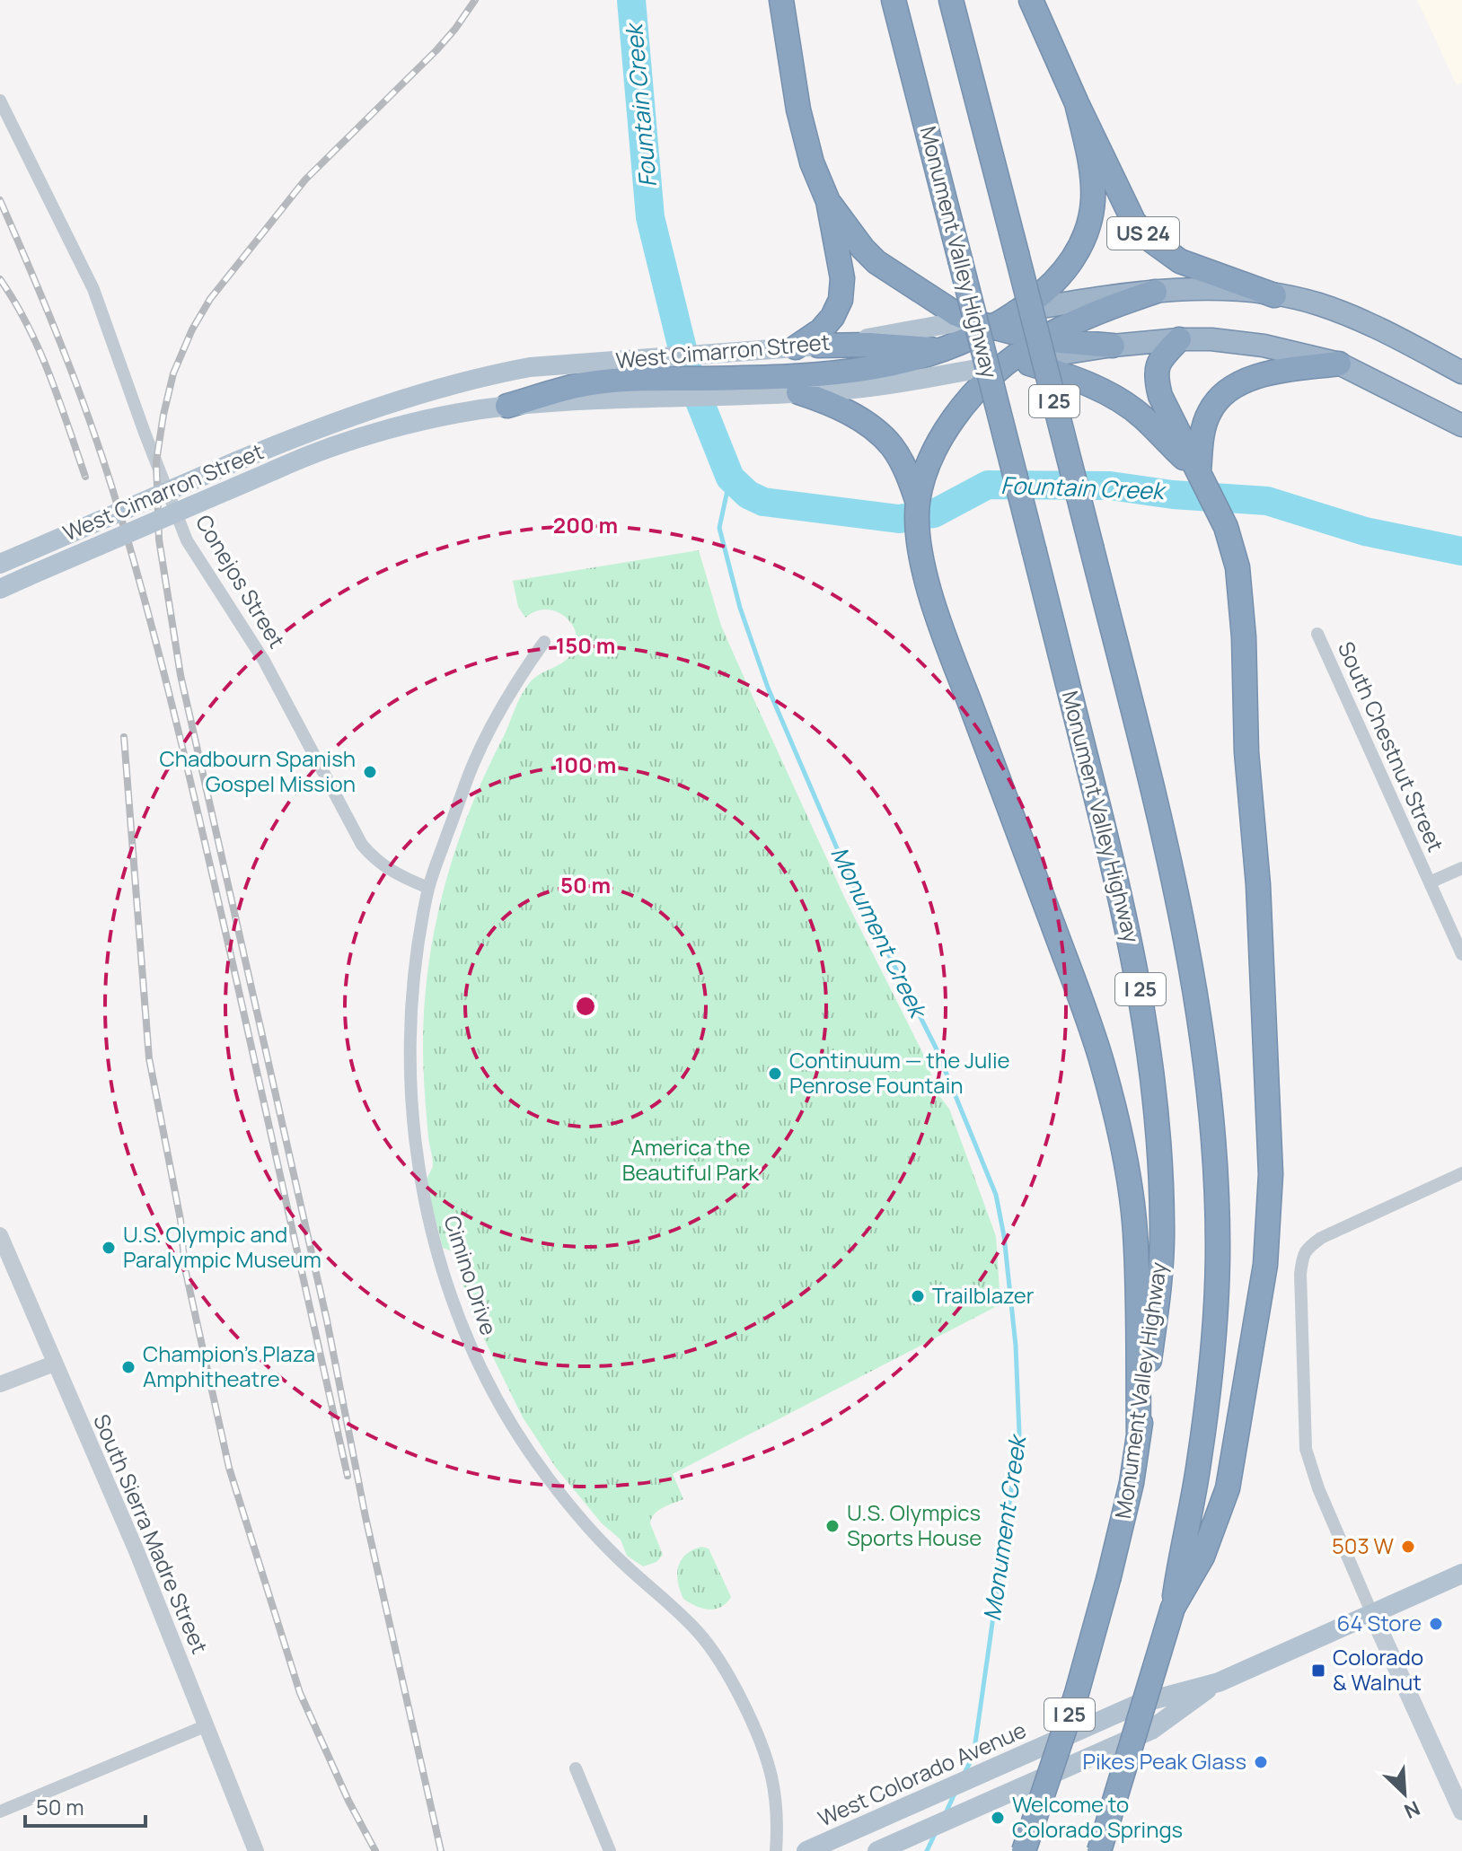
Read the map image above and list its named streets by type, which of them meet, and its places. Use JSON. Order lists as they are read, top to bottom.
{
  "streets": {
    "highway": [
      "US 24",
      "Monument Valley Highway",
      "West Cimarron Street",
      "I 25"
    ],
    "main road": ["West Colorado Avenue"],
    "street": [
      "Conejos Street",
      "South Chestnut Street",
      "Cimino Drive",
      "South Sierra Madre Street"
    ]
  },
  "crossings": [
    ["US 24", "West Cimarron Street"],
    ["Conejos Street", "Cimino Drive"]
  ],
  "water": ["Fountain Creek", "Monument Creek"],
  "parks": ["America the Beautiful Park"],
  "places": {
    "other": [
      "Chadbourn Spanish Gospel Mission",
      "Continuum — the Julie Penrose Fountain",
      "U.S. Olympic and Paralympic Museum",
      "Trailblazer",
      "Champion's Plaza Amphitheatre",
      "U.S. Olympics Sports House",
      "503 W",
      "64 Store",
      "Pikes Peak Glass",
      "Welcome to Colorado Springs"
    ],
    "transit": ["Colorado & Walnut"]
  },
  "scale_bar": "50 m",
  "north": "bottom right",
  "rings": [
    "200 m",
    "150 m",
    "100 m",
    "50 m"
  ]
}
